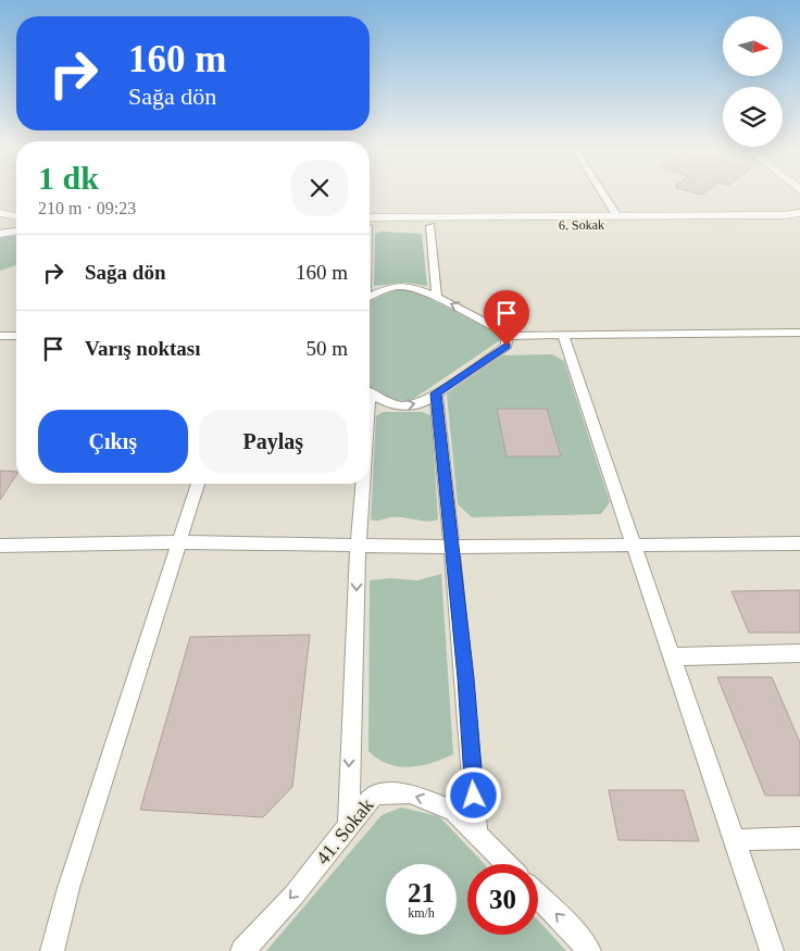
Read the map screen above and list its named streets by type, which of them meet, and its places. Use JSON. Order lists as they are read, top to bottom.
{
  "streets": {
    "street": ["6. Sokak", "41. Sokak"]
  },
  "one_way": ["41. Sokak"],
  "north": "right",
  "page": {
    "turn": ["160 m", "Sağa dön"],
    "heading": ["1 dk", "210 m · 09:23"],
    "list": [
      {
        "name": "Sağa dön",
        "value": "160 m"
      },
      {
        "name": "Varış noktası",
        "value": "50 m"
      }
    ],
    "buttons": ["Çıkış", "Paylaş"],
    "speed": "21 km/h",
    "limit": "30"
  }
}
